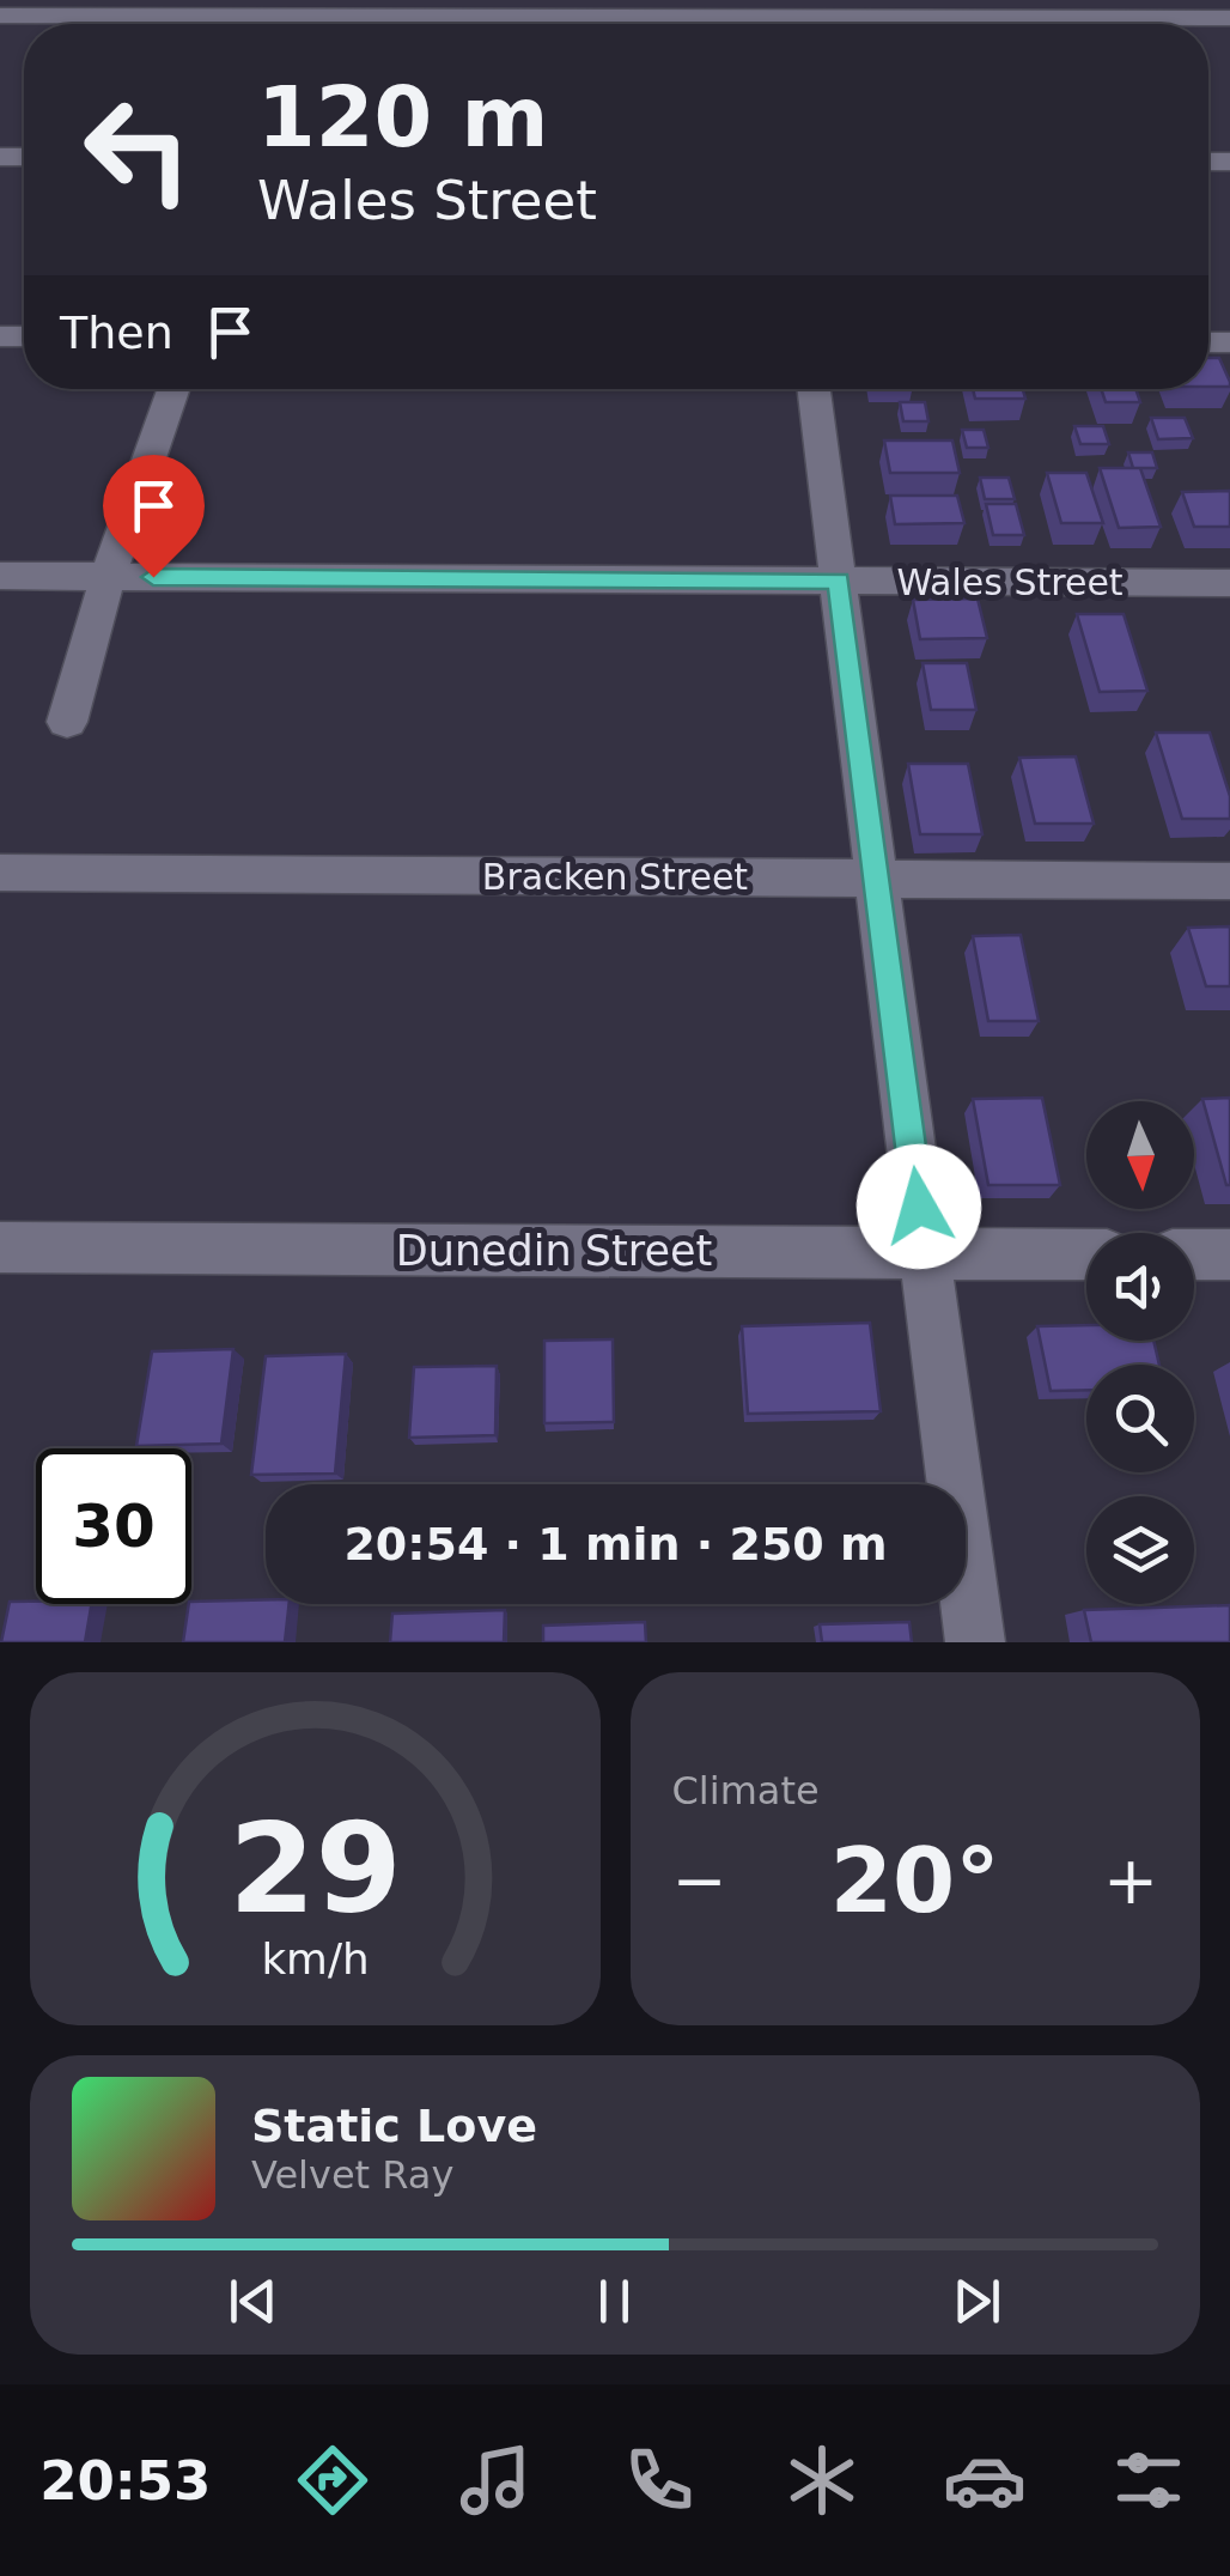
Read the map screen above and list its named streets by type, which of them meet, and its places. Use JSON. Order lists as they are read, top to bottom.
{
  "streets": {
    "street": ["Wales Street", "Bracken Street", "Dunedin Street"]
  },
  "north": "bottom",
  "page": {
    "turn": ["120 m", "Wales Street"],
    "then": "Then",
    "limit": "30",
    "trip": "20:54 · 1 min · 250 m",
    "tile": "Climate",
    "heat": ["−", "20°", "+"],
    "song": ["Static Love", "Velvet Ray"],
    "tabs": "20:53",
    "gauge": ["29", "km/h"]
  }
}
